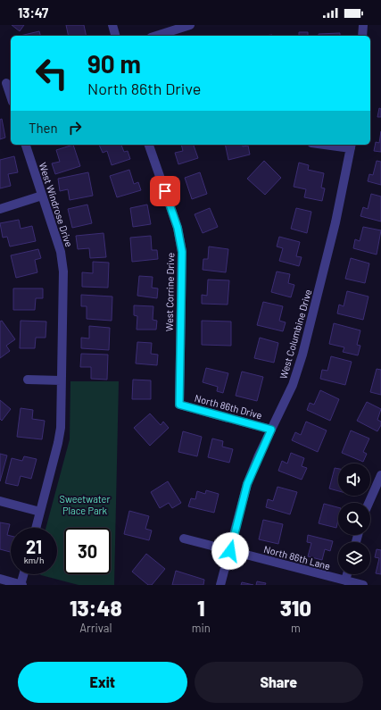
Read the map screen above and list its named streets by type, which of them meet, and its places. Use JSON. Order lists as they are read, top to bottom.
{
  "streets": {
    "street": [
      "West Windrose Drive",
      "West Corrine Drive",
      "West Columbine Drive",
      "North 86th Drive",
      "North 86th Lane"
    ]
  },
  "crossings": [
    ["West Corrine Drive", "North 86th Drive"],
    ["West Columbine Drive", "North 86th Drive"],
    ["West Columbine Drive", "North 86th Lane"]
  ],
  "parks": ["Sweetwater Place Park"],
  "page": {
    "status": "13:47",
    "turn": ["90 m", "North 86th Drive"],
    "then": "Then",
    "speed": "21 km/h",
    "limit": "30",
    "eta": [
      "13:48",
      "Arrival",
      "1",
      "min",
      "310",
      "m"
    ],
    "buttons": ["Exit", "Share"]
  }
}
